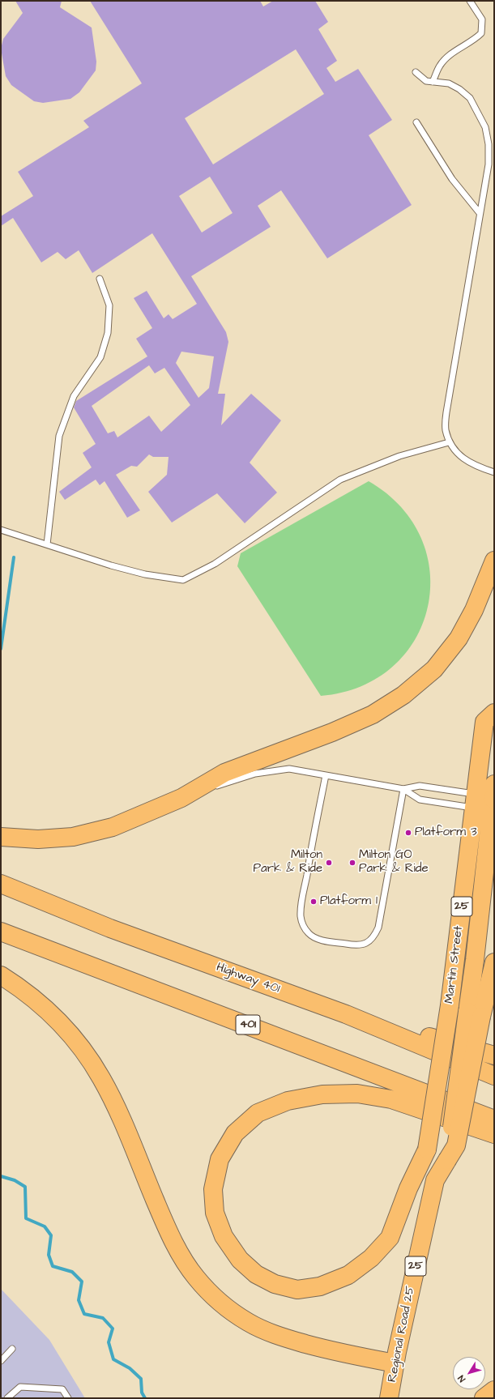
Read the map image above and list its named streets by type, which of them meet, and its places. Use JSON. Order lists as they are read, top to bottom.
{
  "streets": {
    "main road": [
      "25",
      "Martin Street",
      "Highway 401",
      "401",
      "Regional Road 25"
    ]
  },
  "crossings": [
    ["Martin Street", "Regional Road 25"]
  ],
  "places": [
    "Platform 3",
    "Milton Park & Ride",
    "Milton GO Park & Ride",
    "Platform 1"
  ],
  "north": "bottom left"
}
